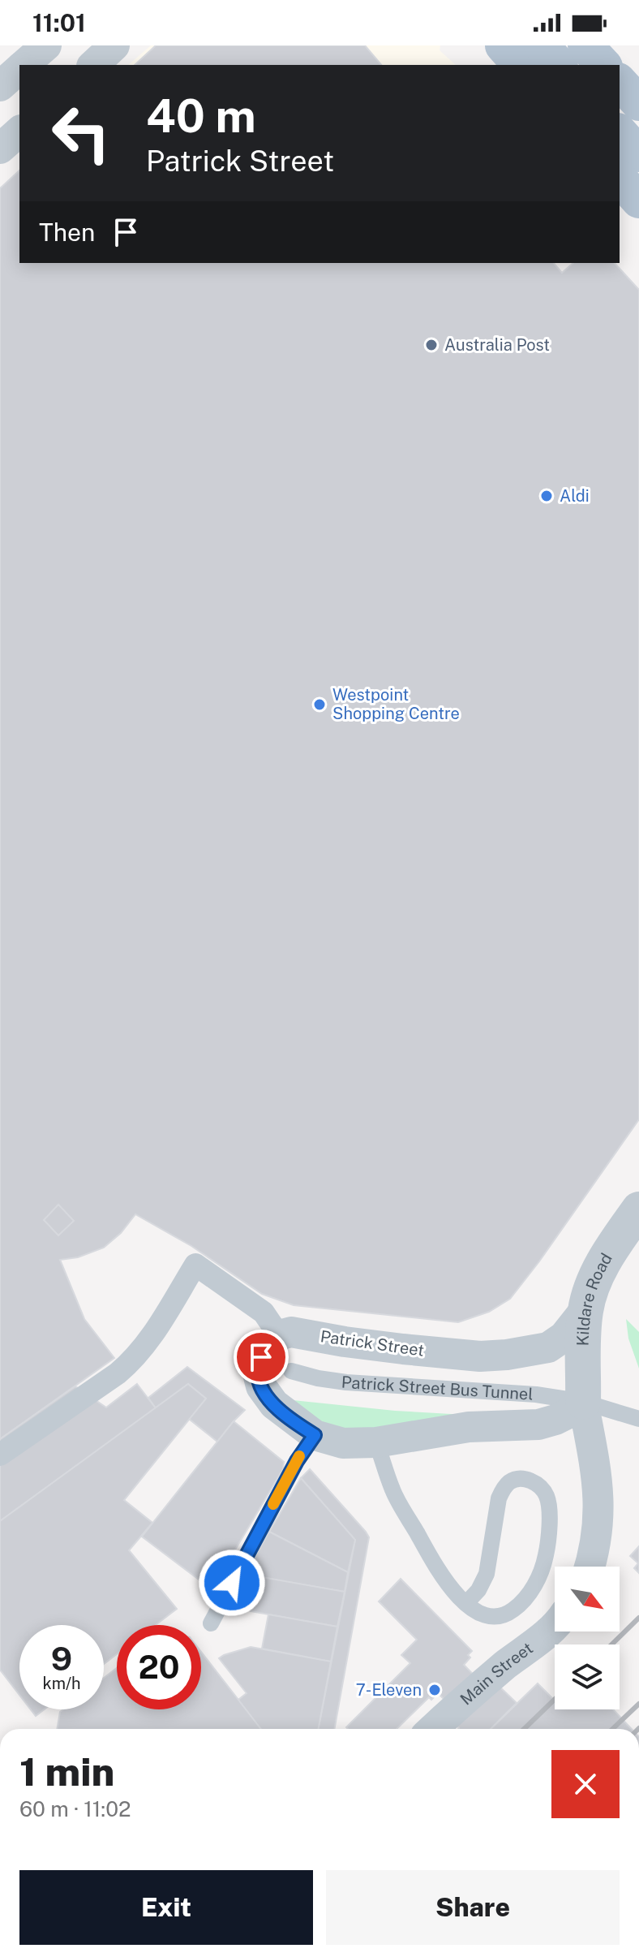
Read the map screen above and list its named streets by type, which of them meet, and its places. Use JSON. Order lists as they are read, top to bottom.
{
  "streets": {
    "street": ["Kildare Road", "Patrick Street", "Main Street"],
    "lane": ["Patrick Street Bus Tunnel"]
  },
  "crossings": [
    ["Kildare Road", "Patrick Street"],
    ["Kildare Road", "Patrick Street Bus Tunnel"]
  ],
  "places": [
    "Australia Post",
    "Aldi",
    "Westpoint Shopping Centre",
    "7-Eleven"
  ],
  "north": "bottom right",
  "page": {
    "status": "11:01",
    "turn": ["40 m", "Patrick Street"],
    "then": "Then",
    "speed": "9 km/h",
    "limit": "20",
    "heading": ["1 min", "60 m · 11:02"],
    "buttons": ["Exit", "Share"]
  }
}
